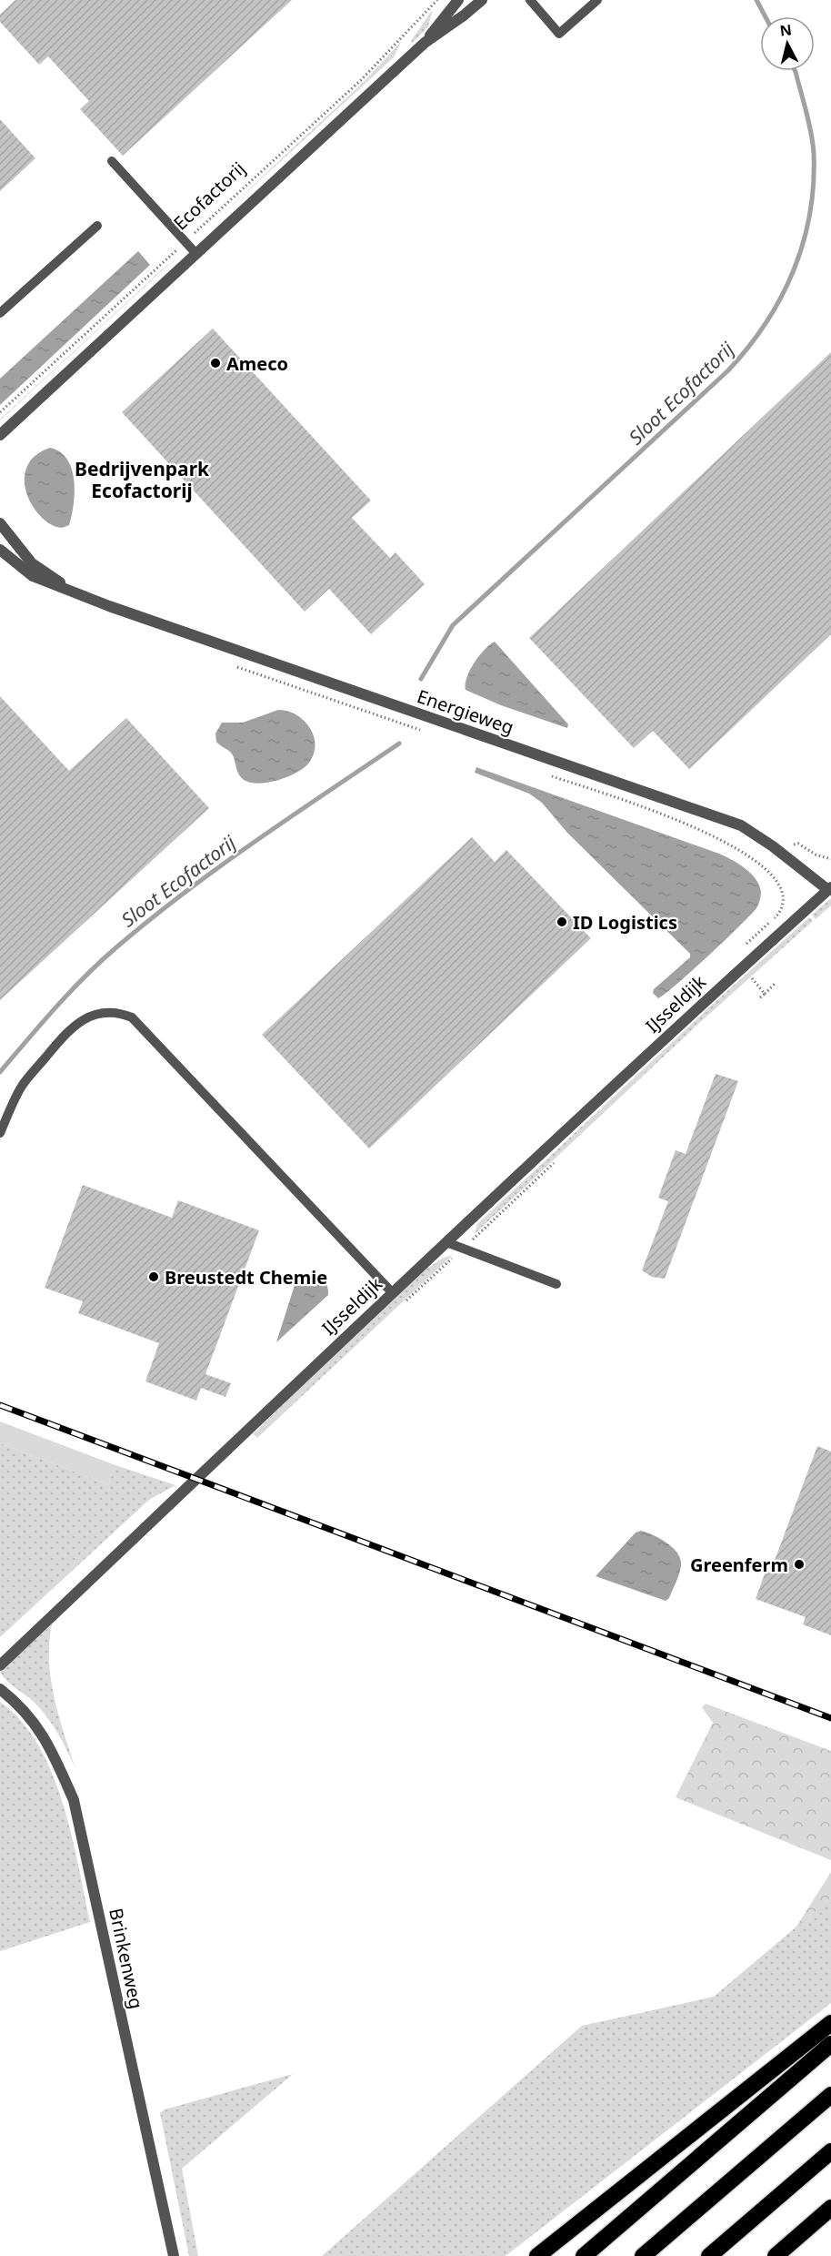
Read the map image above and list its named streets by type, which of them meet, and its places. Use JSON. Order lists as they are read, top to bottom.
{
  "streets": {
    "street": [
      "Ecofactorij",
      "Energieweg",
      "IJsseldijk",
      "Brinkenweg"
    ]
  },
  "crossings": [
    ["Energieweg", "IJsseldijk"]
  ],
  "districts": ["Bedrijvenpark Ecofactorij"],
  "water": ["Sloot Ecofactorij"],
  "places": [
    "Ameco",
    "ID Logistics",
    "Breustedt Chemie",
    "Greenferm"
  ],
  "north": "top"
}
